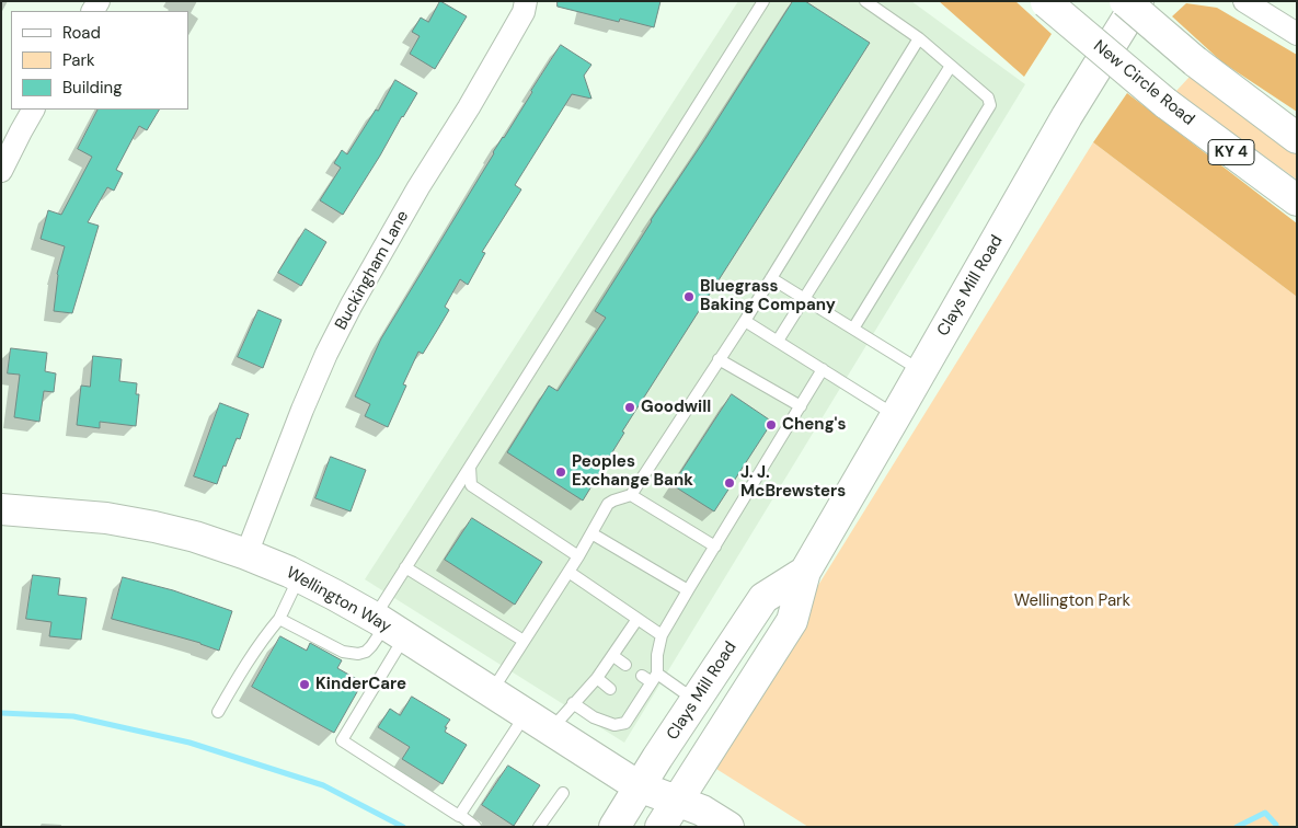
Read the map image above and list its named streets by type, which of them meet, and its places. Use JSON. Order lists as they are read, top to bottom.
{
  "streets": {
    "main road": [
      "New Circle Road",
      "KY 4",
      "Clays Mill Road",
      "Wellington Way"
    ],
    "street": ["Buckingham Lane"]
  },
  "crossings": [
    ["Buckingham Lane", "Wellington Way"],
    ["Clays Mill Road", "Wellington Way"]
  ],
  "parks": ["Wellington Park"],
  "places": [
    "Bluegrass Baking Company",
    "Goodwill",
    "Cheng's",
    "Peoples Exchange Bank",
    "J. J. McBrewsters",
    "KinderCare"
  ],
  "legend": ["Road", "Park", "Building"]
}
